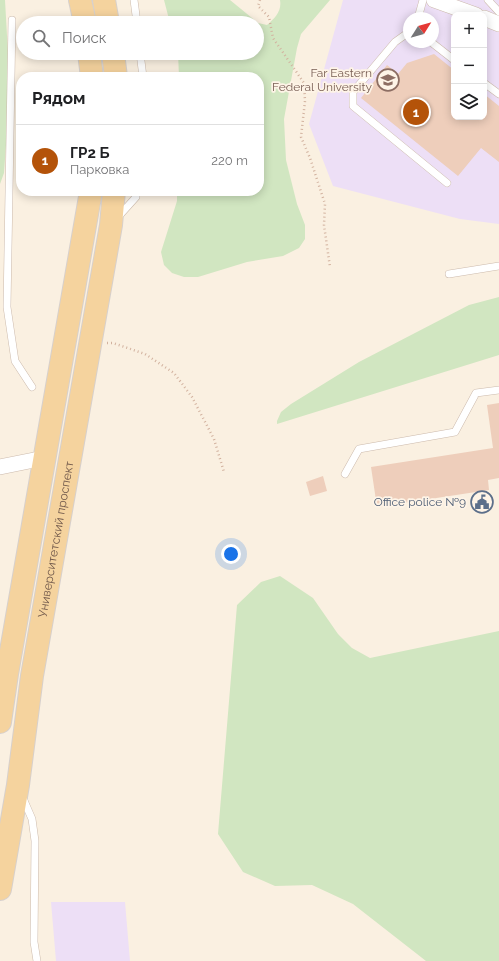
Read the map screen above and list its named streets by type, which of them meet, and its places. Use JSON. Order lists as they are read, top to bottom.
{
  "streets": {
    "main road": ["Университетский проспект"]
  },
  "places": {
    "school or university": ["Far Eastern Federal University"],
    "public building": ["Office police №9"]
  },
  "north": "top right",
  "page": {
    "map_buttons": ["+", "−"],
    "search": "Поиск",
    "heading": "Рядом",
    "pins": "1",
    "list": [
      {
        "mark": "1",
        "name": "ГР2 Б",
        "note": "Парковка",
        "value": "220 m"
      }
    ]
  }
}
